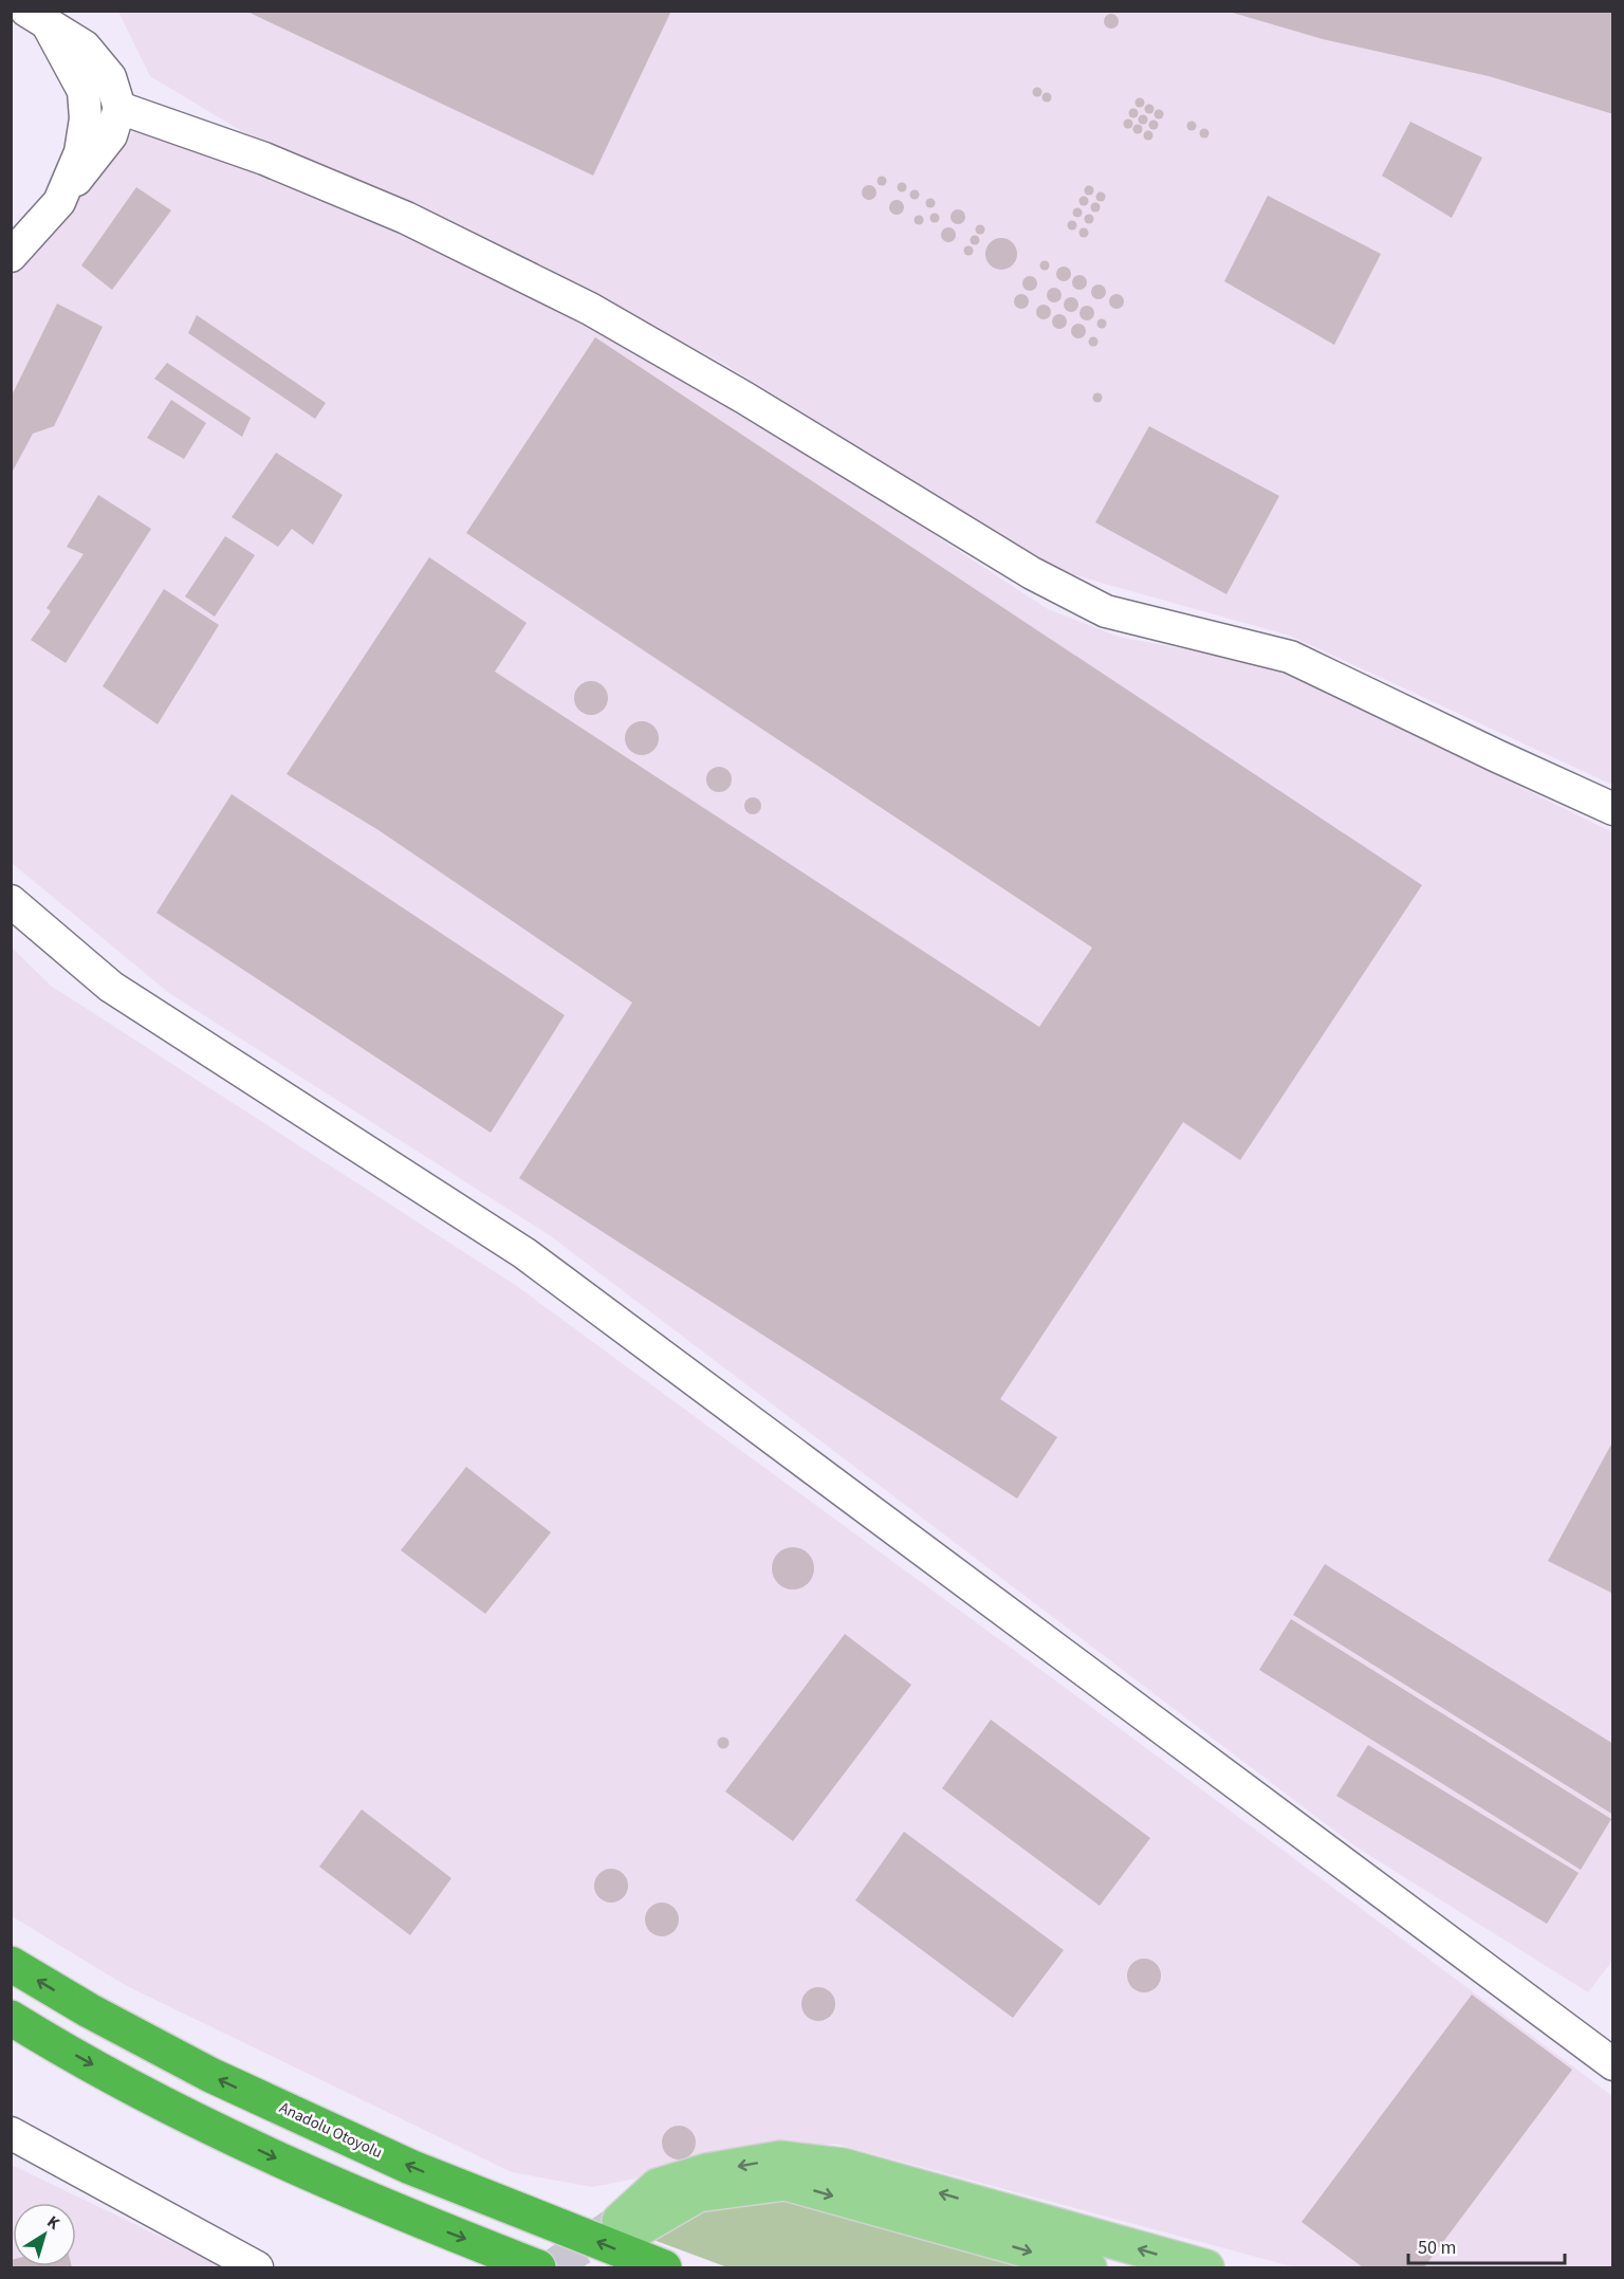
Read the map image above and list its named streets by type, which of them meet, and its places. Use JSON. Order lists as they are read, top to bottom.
{
  "streets": {
    "highway": ["Anadolu Otoyolu"]
  },
  "scale_bar": "50 m",
  "north": "top right"
}
